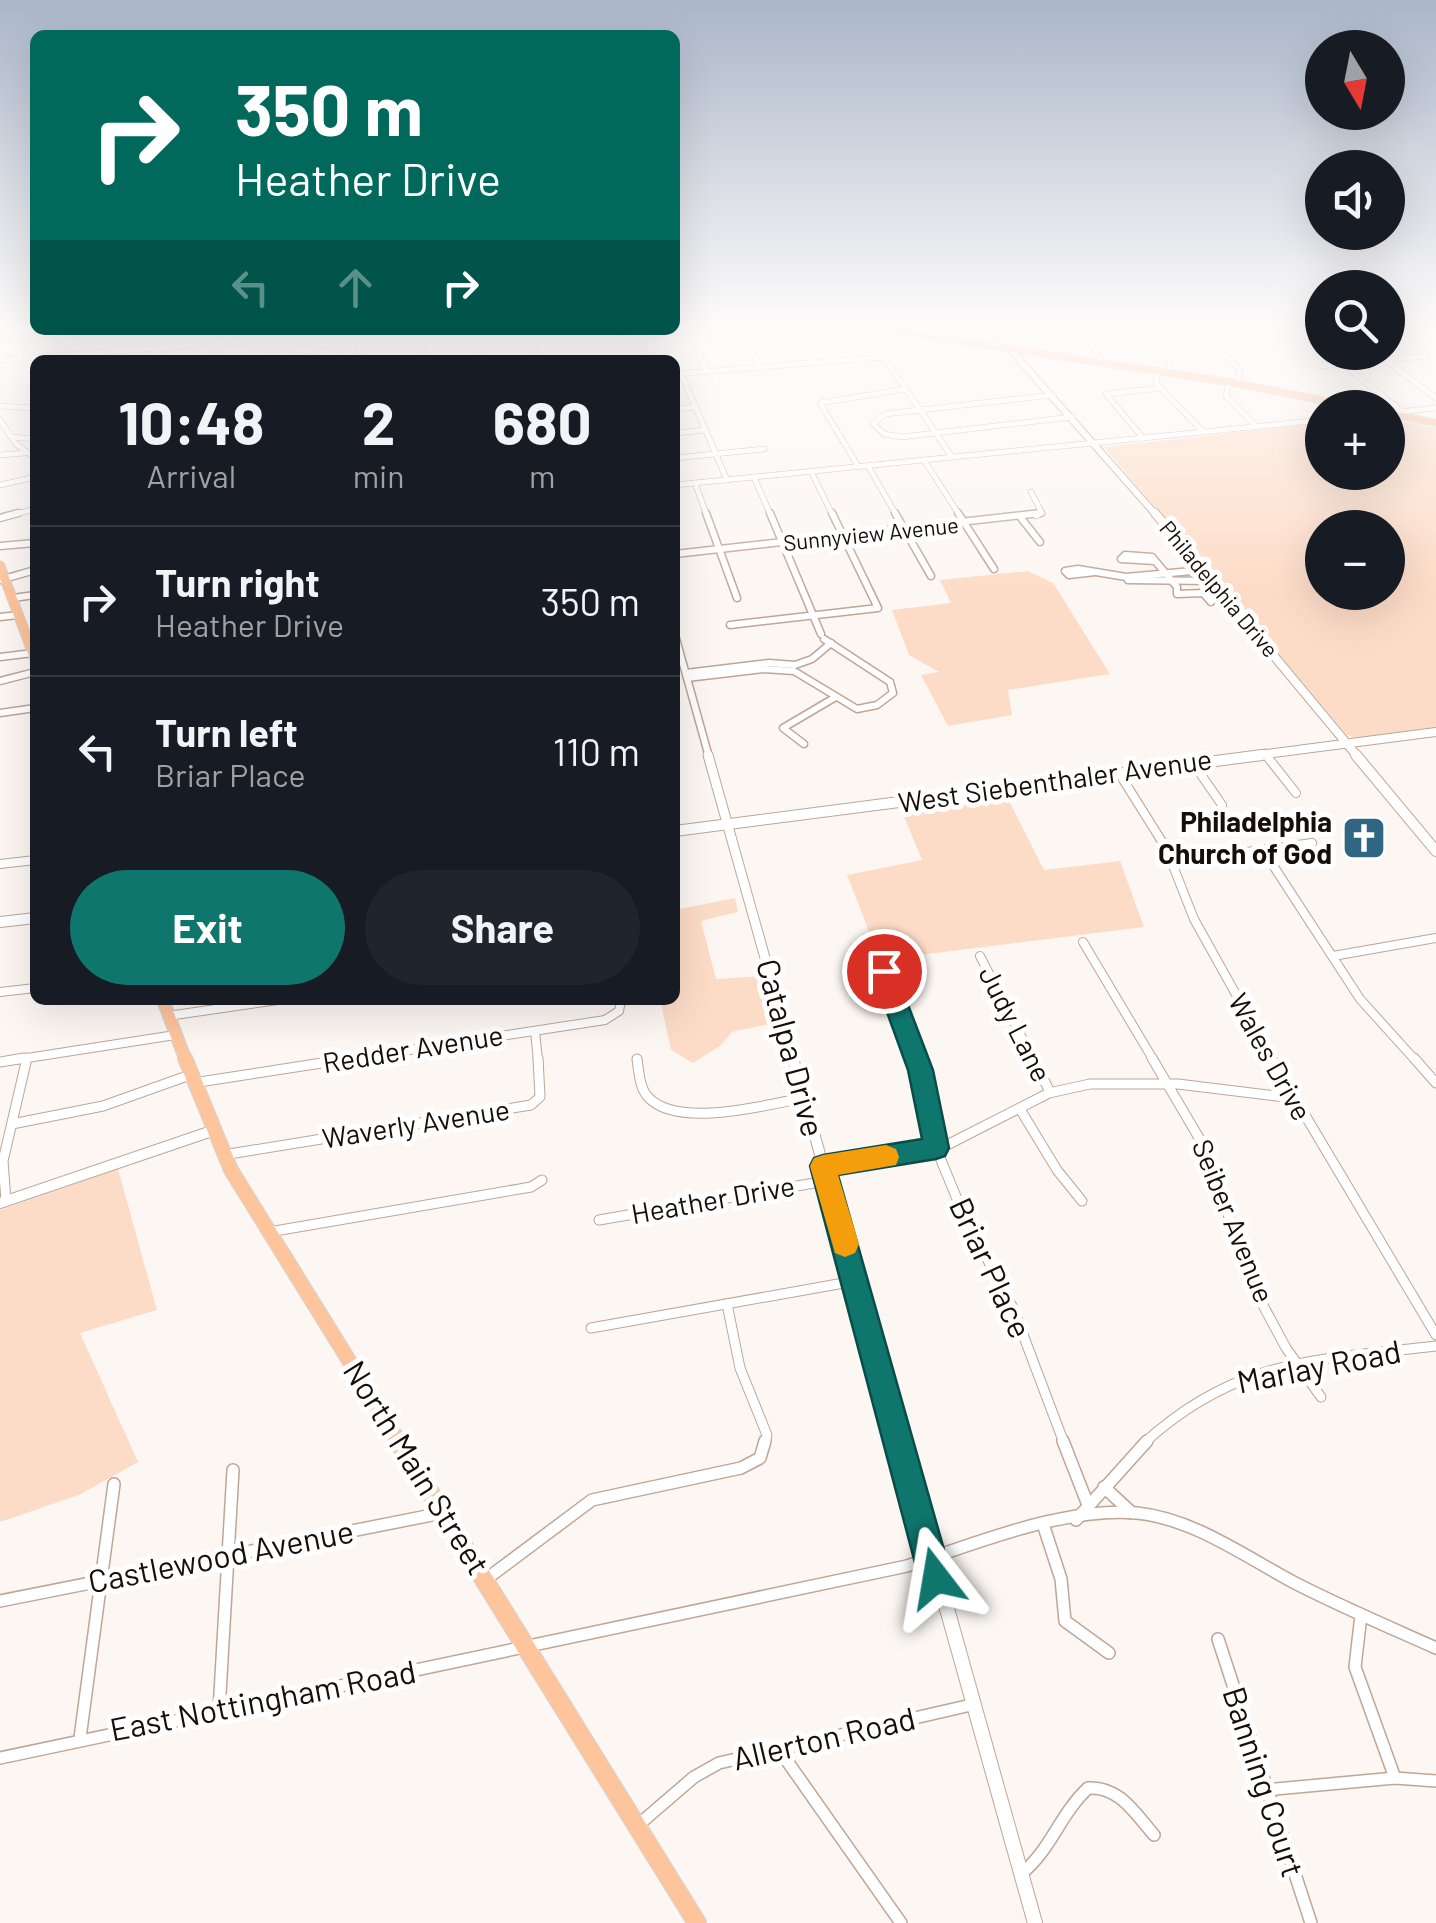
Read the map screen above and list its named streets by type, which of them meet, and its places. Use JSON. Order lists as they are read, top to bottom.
{
  "streets": {
    "main road": ["Philadelphia Drive", "West Siebenthaler Avenue", "North Main Street"],
    "street": [
      "Sunnyview Avenue",
      "Judy Lane",
      "Catalpa Drive",
      "Redder Avenue",
      "Wales Drive",
      "Waverly Avenue",
      "Heather Drive",
      "Seiber Avenue",
      "Briar Place",
      "Marlay Road",
      "Castlewood Avenue",
      "East Nottingham Road",
      "Allerton Road",
      "Banning Court"
    ]
  },
  "crossings": [
    ["Philadelphia Drive", "West Siebenthaler Avenue"],
    ["West Siebenthaler Avenue", "Catalpa Drive"],
    ["West Siebenthaler Avenue", "Wales Drive"],
    ["Judy Lane", "Heather Drive"],
    ["Catalpa Drive", "Heather Drive"],
    ["Catalpa Drive", "East Nottingham Road"],
    ["Catalpa Drive", "Allerton Road"],
    ["Redder Avenue", "Waverly Avenue"],
    ["Redder Avenue", "North Main Street"],
    ["Wales Drive", "Heather Drive"],
    ["Waverly Avenue", "North Main Street"],
    ["Heather Drive", "Seiber Avenue"],
    ["Heather Drive", "Briar Place"],
    ["Seiber Avenue", "Marlay Road"],
    ["Briar Place", "Marlay Road"],
    ["Marlay Road", "East Nottingham Road"],
    ["North Main Street", "Castlewood Avenue"],
    ["North Main Street", "East Nottingham Road"],
    ["North Main Street", "Allerton Road"]
  ],
  "places": {
    "church": ["Philadelphia Church of God"]
  },
  "north": "bottom",
  "page": {
    "map_buttons": ["+", "−"],
    "turn": ["350 m", "Heather Drive"],
    "eta": [
      "10:48",
      "Arrival",
      "2",
      "min",
      "680",
      "m"
    ],
    "list": [
      {
        "name": "Turn right",
        "note": "Heather Drive",
        "value": "350 m"
      },
      {
        "name": "Turn left",
        "note": "Briar Place",
        "value": "110 m"
      }
    ],
    "buttons": ["Exit", "Share"]
  }
}
